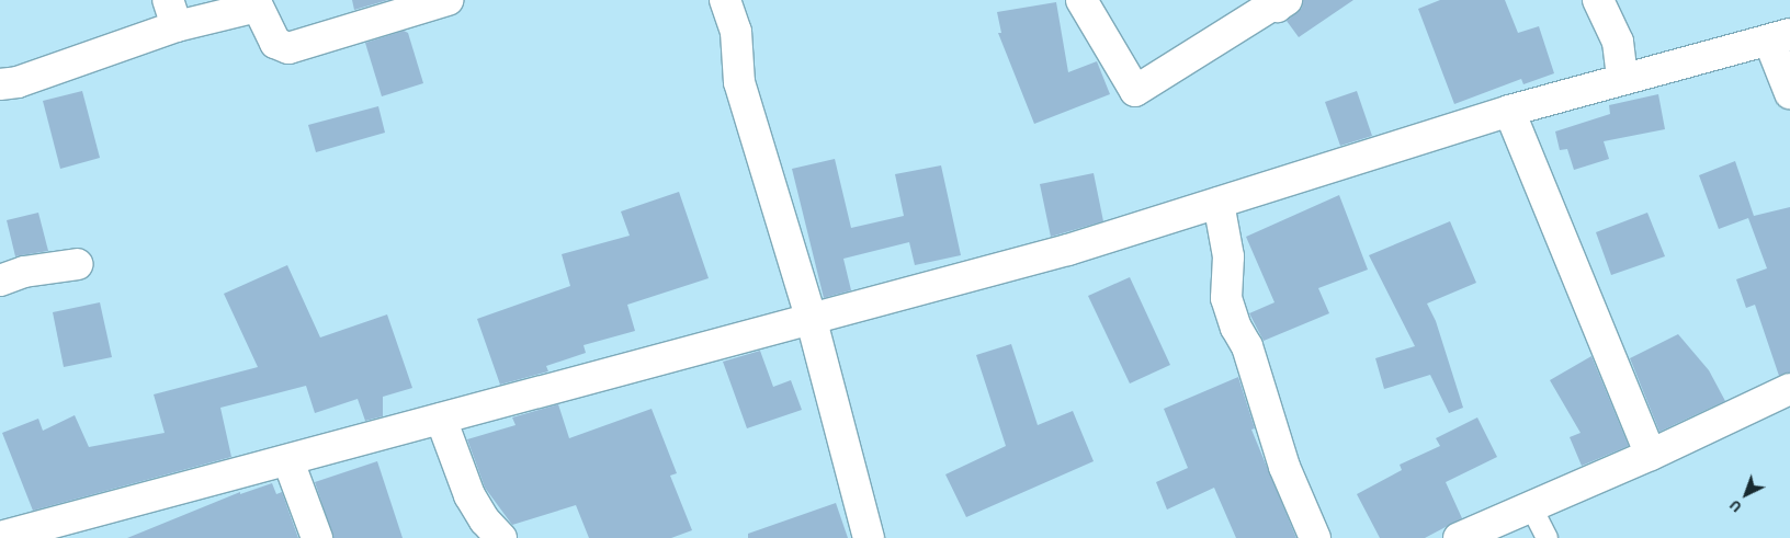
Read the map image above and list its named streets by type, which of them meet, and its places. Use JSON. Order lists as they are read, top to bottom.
{
  "north": "bottom left"
}
